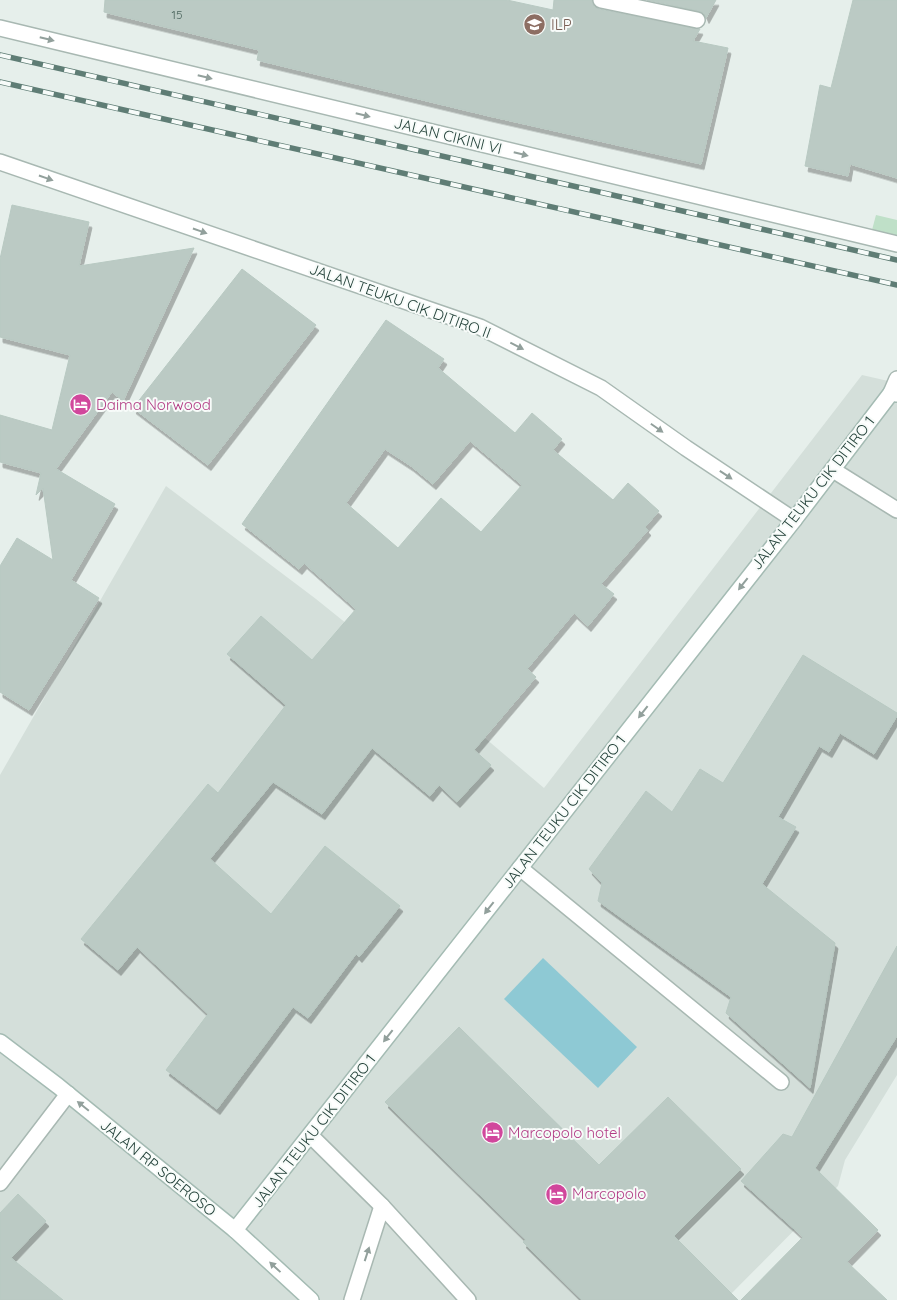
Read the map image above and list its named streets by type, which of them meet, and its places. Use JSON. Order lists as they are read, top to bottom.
{
  "streets": {
    "street": [
      "JALAN CIKINI VI",
      "JALAN TEUKU CIK DITIRO II",
      "JALAN TEUKU CIK DITIRO 1",
      "JALAN RP SOEROSO"
    ]
  },
  "crossings": [
    ["JALAN TEUKU CIK DITIRO II", "JALAN TEUKU CIK DITIRO 1"],
    ["JALAN TEUKU CIK DITIRO 1", "JALAN RP SOEROSO"]
  ],
  "one_way": ["JALAN CIKINI VI", "JALAN TEUKU CIK DITIRO II", "JALAN TEUKU CIK DITIRO 1"],
  "places": {
    "school or university": ["ILP"],
    "hotel": ["Daima Norwood", "Marcopolo hotel", "Marcopolo"]
  },
  "house_numbers": ["15"]
}
